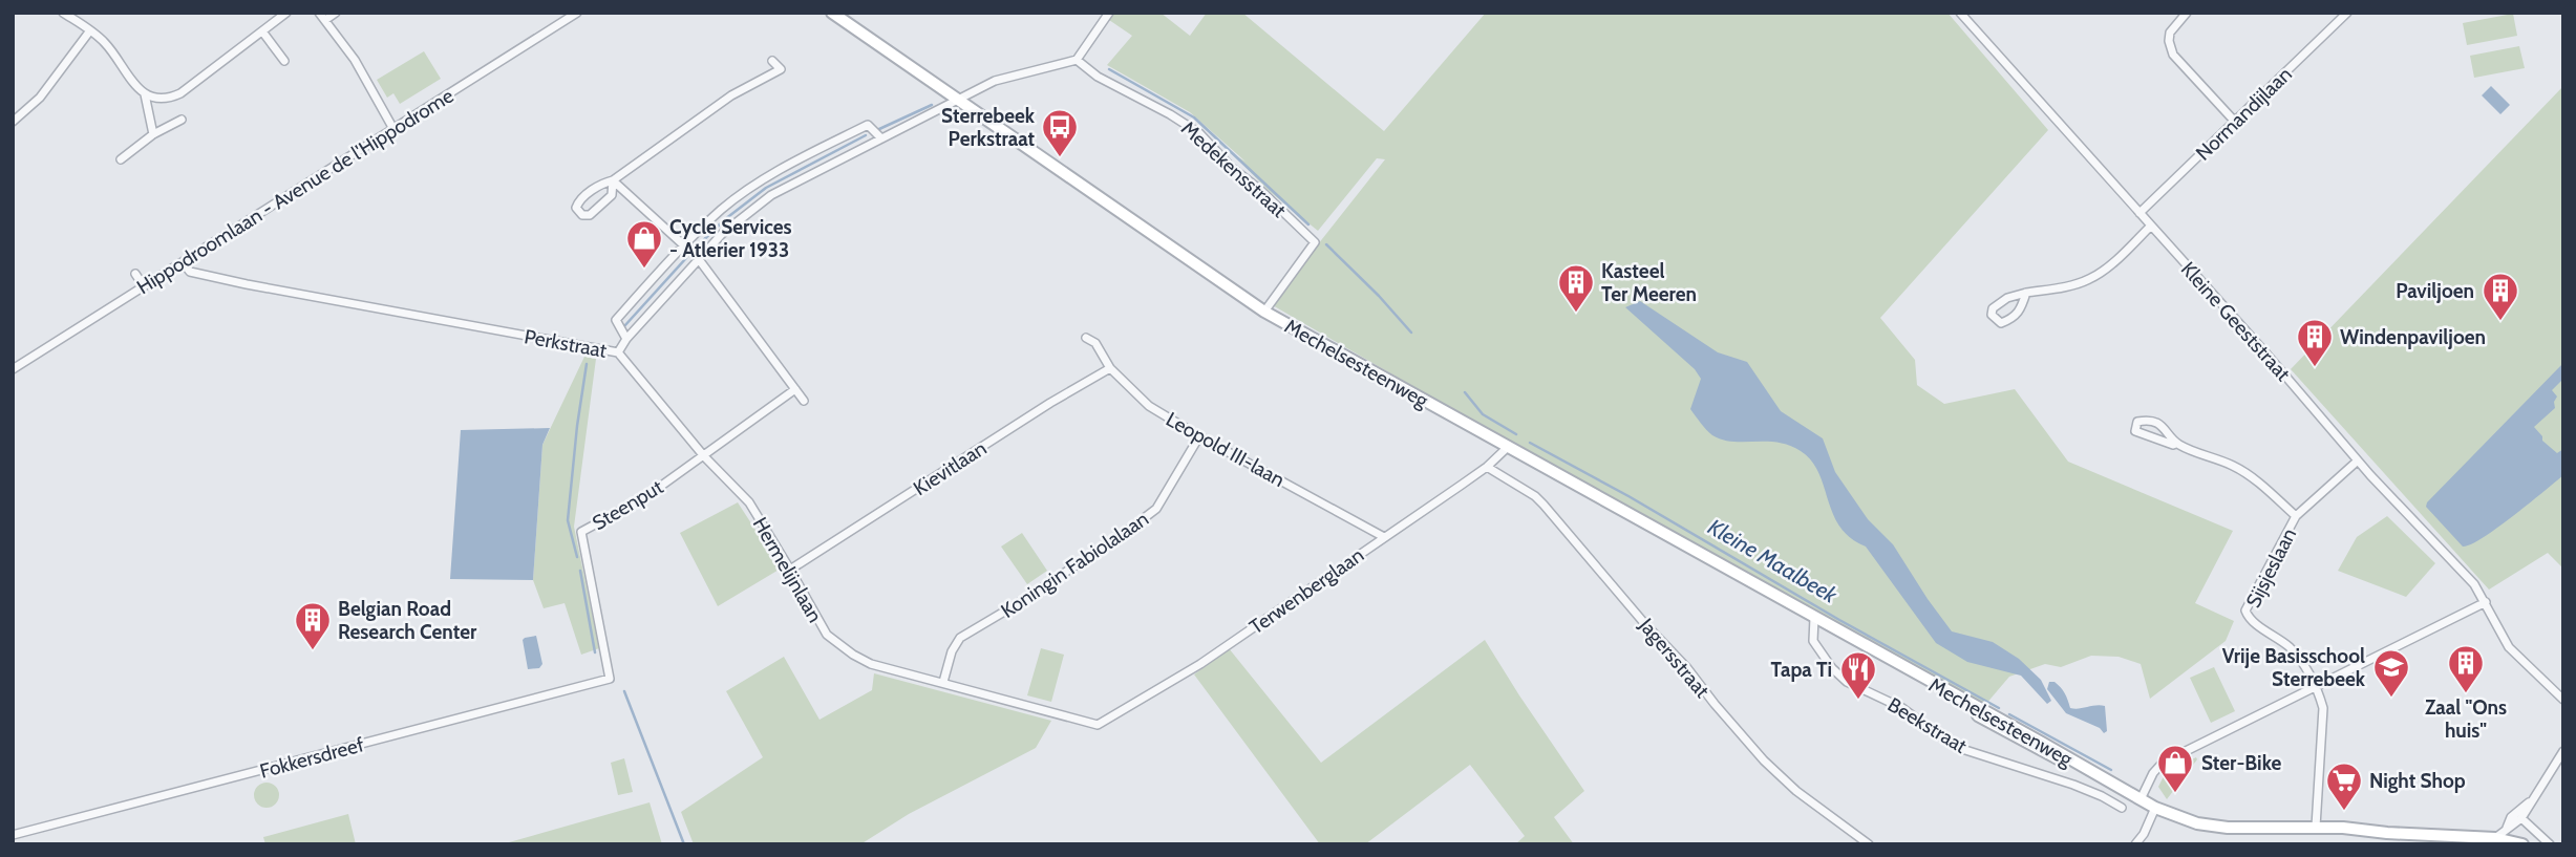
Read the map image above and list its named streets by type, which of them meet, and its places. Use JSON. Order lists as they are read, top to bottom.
{
  "streets": {
    "main road": ["Mechelsesteenweg"],
    "street": [
      "Normandijlaan",
      "Medekensstraat",
      "Hippodroomlaan - Avenue de l'Hippodrome",
      "Kleine Geeststraat",
      "Perkstraat",
      "Leopold III-laan",
      "Kievitlaan",
      "Steenput",
      "Koningin Fabiolalaan",
      "Sijsjeslaan",
      "Hermelijnlaan",
      "Terwenberglaan",
      "Jagersstraat",
      "Beekstraat",
      "Fokkersdreef"
    ]
  },
  "crossings": [
    ["Normandijlaan", "Kleine Geeststraat"],
    ["Medekensstraat", "Perkstraat"],
    ["Medekensstraat", "Mechelsesteenweg"],
    ["Hippodroomlaan - Avenue de l'Hippodrome", "Perkstraat"],
    ["Kleine Geeststraat", "Sijsjeslaan"],
    ["Perkstraat", "Mechelsesteenweg"],
    ["Perkstraat", "Hermelijnlaan"],
    ["Mechelsesteenweg", "Terwenberglaan"],
    ["Mechelsesteenweg", "Beekstraat"],
    ["Leopold III-laan", "Kievitlaan"],
    ["Leopold III-laan", "Koningin Fabiolalaan"],
    ["Leopold III-laan", "Terwenberglaan"],
    ["Kievitlaan", "Hermelijnlaan"],
    ["Steenput", "Hermelijnlaan"],
    ["Steenput", "Fokkersdreef"],
    ["Koningin Fabiolalaan", "Hermelijnlaan"],
    ["Hermelijnlaan", "Terwenberglaan"],
    ["Terwenberglaan", "Jagersstraat"]
  ],
  "water": ["Kleine Maalbeek"],
  "places": {
    "bus stop": ["Sterrebeek Perkstraat"],
    "shop": ["Cycle Services - Atlerier 1933", "Ster-Bike"],
    "building": [
      "Kasteel Ter Meeren",
      "Paviljoen",
      "Windenpaviljoen",
      "Belgian Road Research Center",
      "Zaal \"Ons huis\""
    ],
    "school or university": ["Vrije Basisschool Sterrebeek"],
    "restaurant": ["Tapa Ti"],
    "supermarket": ["Night Shop"]
  }
}
